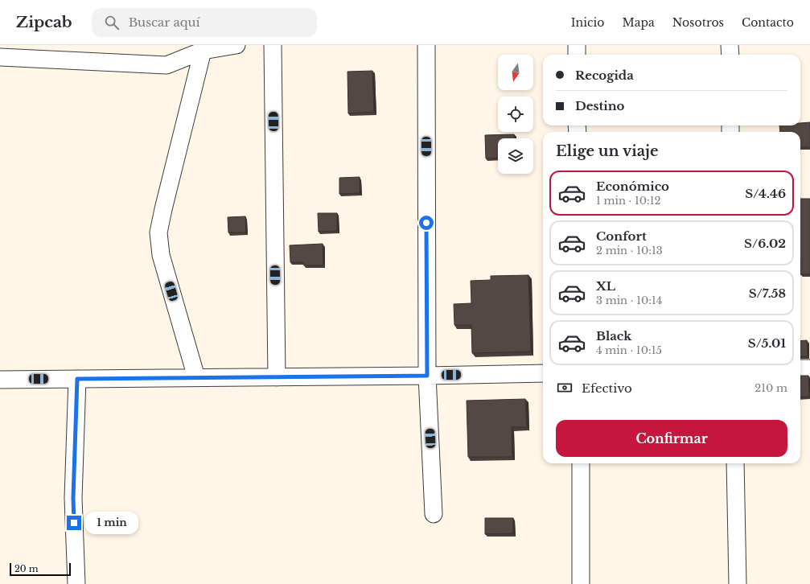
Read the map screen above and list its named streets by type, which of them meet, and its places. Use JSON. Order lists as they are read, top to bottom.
{
  "scale_bar": "20 m",
  "north": "bottom",
  "page": {
    "header": "Zipcab",
    "search": "Buscar aquí",
    "nav": [
      "Inicio",
      "Mapa",
      "Nosotros",
      "Contacto"
    ],
    "banner": ["Recogida", "Destino"],
    "heading": "Elige un viaje",
    "list": [
      {
        "name": "Económico",
        "note": "1 min · 10:12",
        "value": "S/4.46"
      },
      {
        "name": "Confort",
        "note": "2 min · 10:13",
        "value": "S/6.02"
      },
      {
        "name": "XL",
        "note": "3 min · 10:14",
        "value": "S/7.58"
      },
      {
        "name": "Black",
        "note": "4 min · 10:15",
        "value": "S/5.01"
      }
    ],
    "pay": ["Efectivo", "210 m"],
    "buttons": "Confirmar",
    "bubble": "1 min",
    "scale": "20 m"
  }
}
